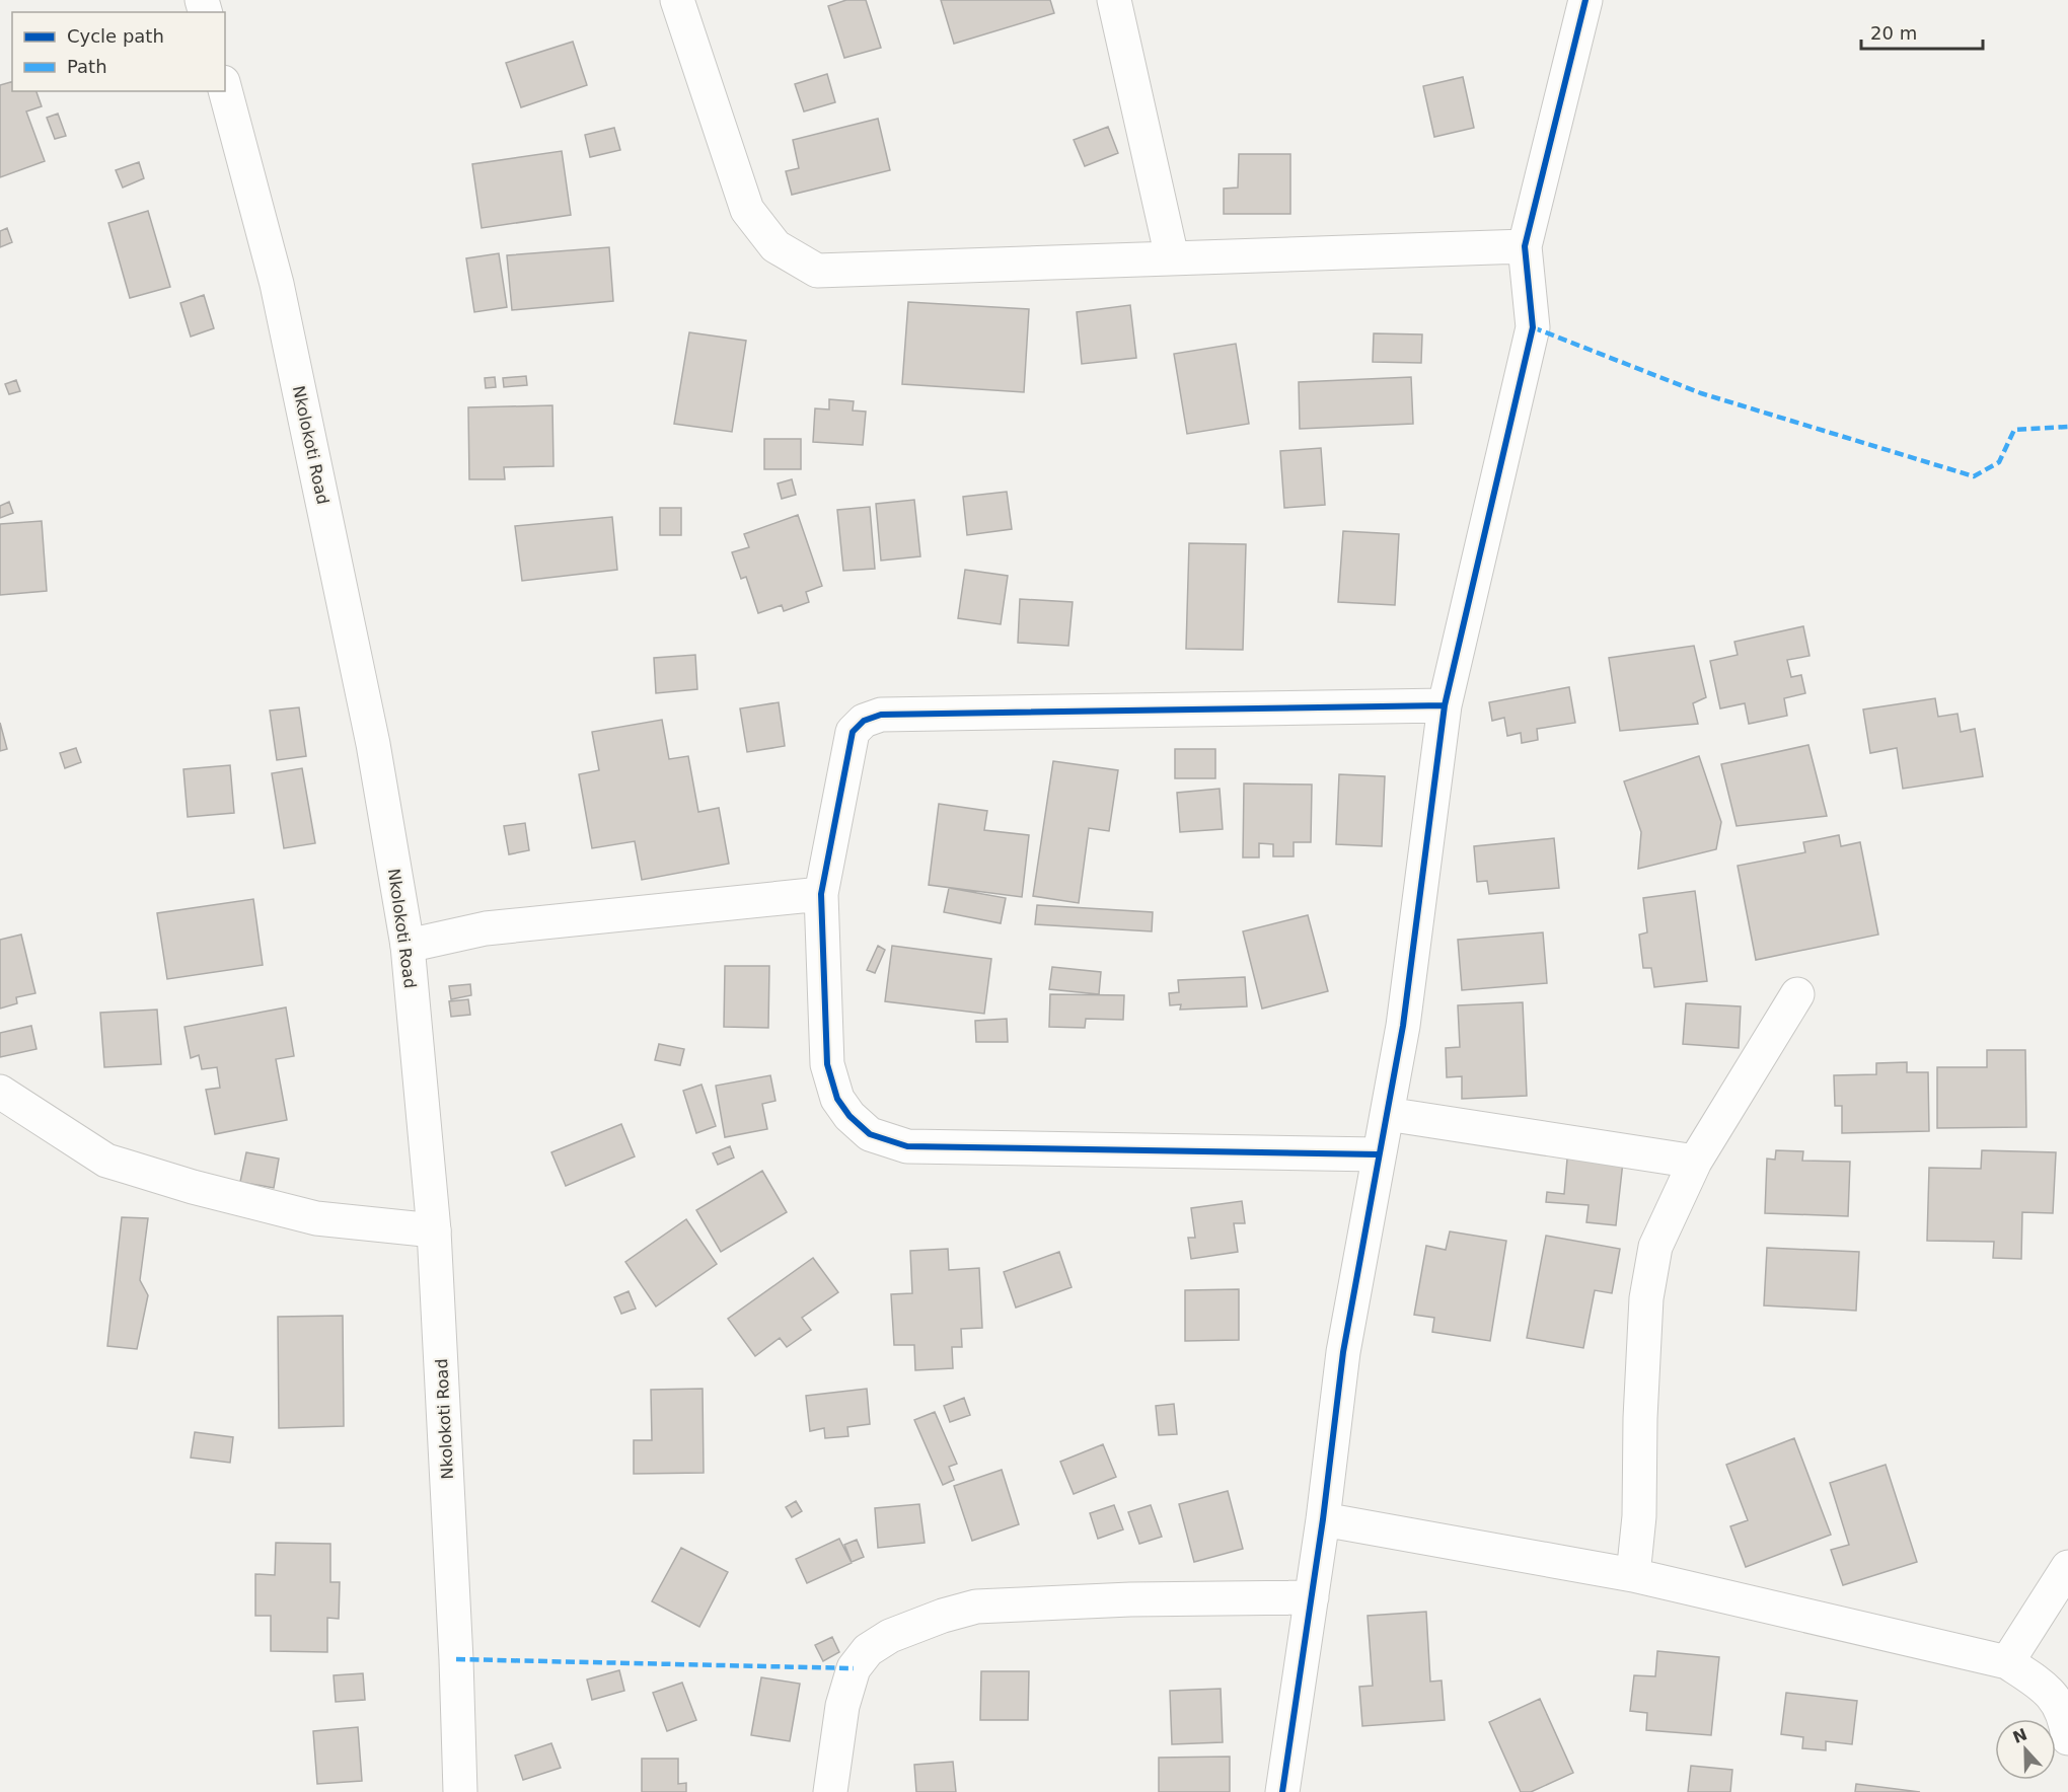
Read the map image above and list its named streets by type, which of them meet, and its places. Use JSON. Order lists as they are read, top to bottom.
{
  "streets": {
    "street": ["Nkolokoti Road"]
  },
  "legend": ["Cycle path", "Path"],
  "scale_bar": "20 m",
  "north": "top"
}
